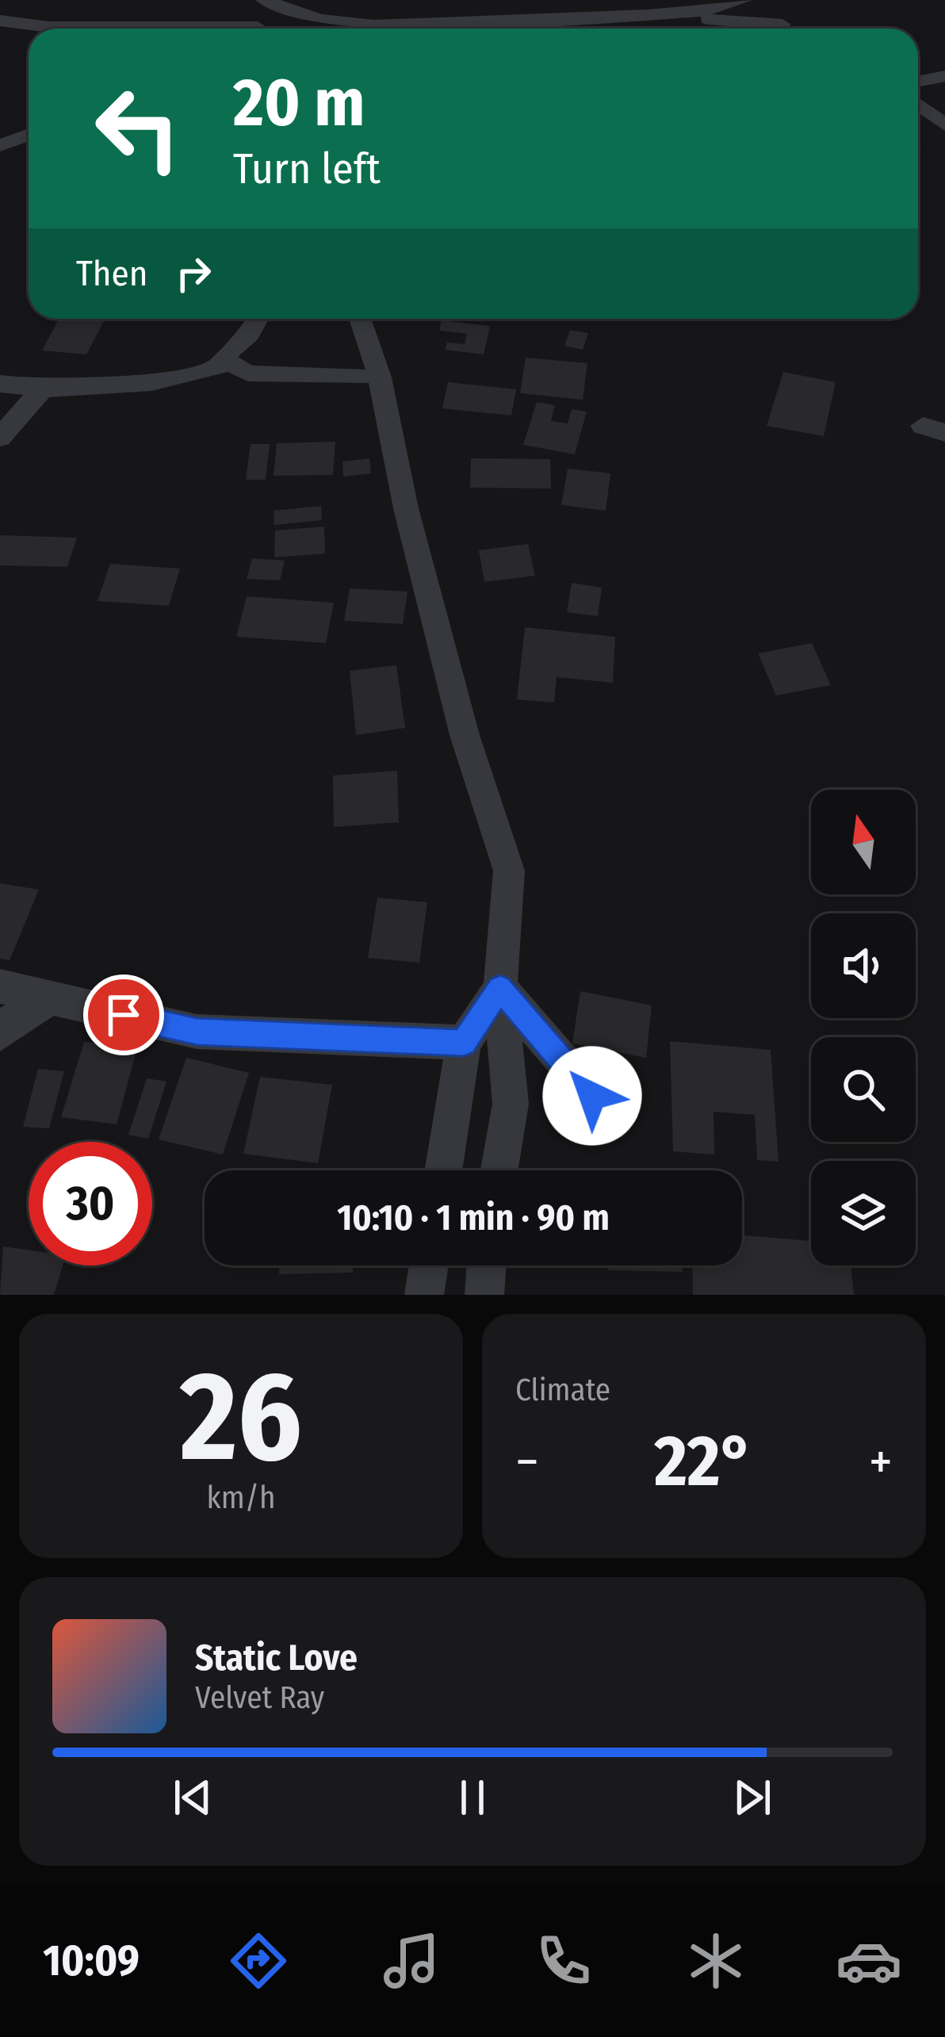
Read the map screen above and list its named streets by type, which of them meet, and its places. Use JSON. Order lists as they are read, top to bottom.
{
  "north": "top",
  "page": {
    "turn": ["20 m", "Turn left"],
    "then": "Then",
    "limit": "30",
    "trip": "10:10 · 1 min · 90 m",
    "tile": [
      ["26", "km/h"],
      "Climate"
    ],
    "heat": ["−", "22°", "+"],
    "song": ["Static Love", "Velvet Ray"],
    "tabs": "10:09"
  }
}
